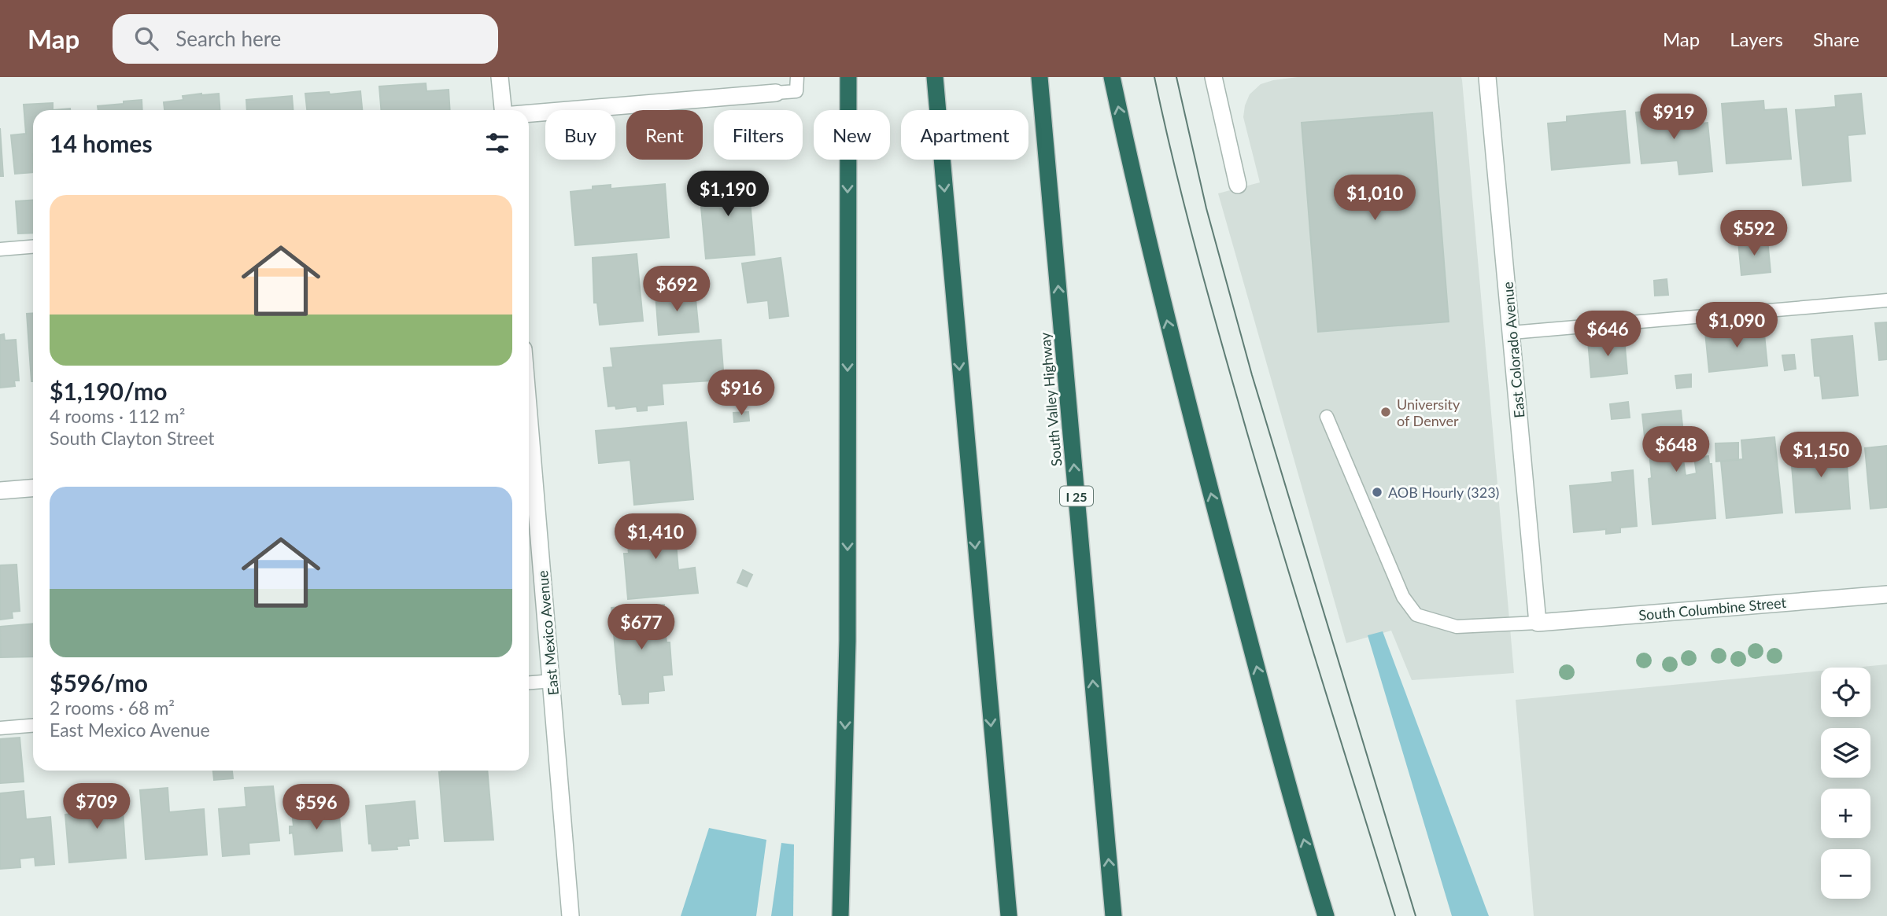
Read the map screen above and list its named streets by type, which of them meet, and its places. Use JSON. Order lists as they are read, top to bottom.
{
  "streets": {
    "highway": ["South Valley Highway", "I 25"],
    "street": ["East Colorado Avenue", "South Columbine Street", "East Mexico Avenue"]
  },
  "crossings": [
    ["East Colorado Avenue", "South Columbine Street"]
  ],
  "places": ["University of Denver", "AOB Hourly (323)"],
  "page": {
    "header": "Map",
    "search": "Search here",
    "nav": ["Map", "Layers", "Share"],
    "price": [
      "$919",
      "$1,190",
      "$1,010",
      "$592",
      "$692",
      "$1,090",
      "$646",
      "$916",
      "$648",
      "$1,150",
      "$1,410",
      "$677",
      "$709",
      "$596"
    ],
    "chip": [
      "Buy",
      "Rent",
      "Filters",
      "New",
      "Apartment"
    ],
    "heading": "14 homes",
    "list": [
      {
        "name": "$1,190/mo",
        "note": "4 rooms · 112 m² · South Clayton Street"
      },
      {
        "name": "$596/mo",
        "note": "2 rooms · 68 m² · East Mexico Avenue"
      }
    ],
    "map_buttons": ["+", "−"]
  }
}
